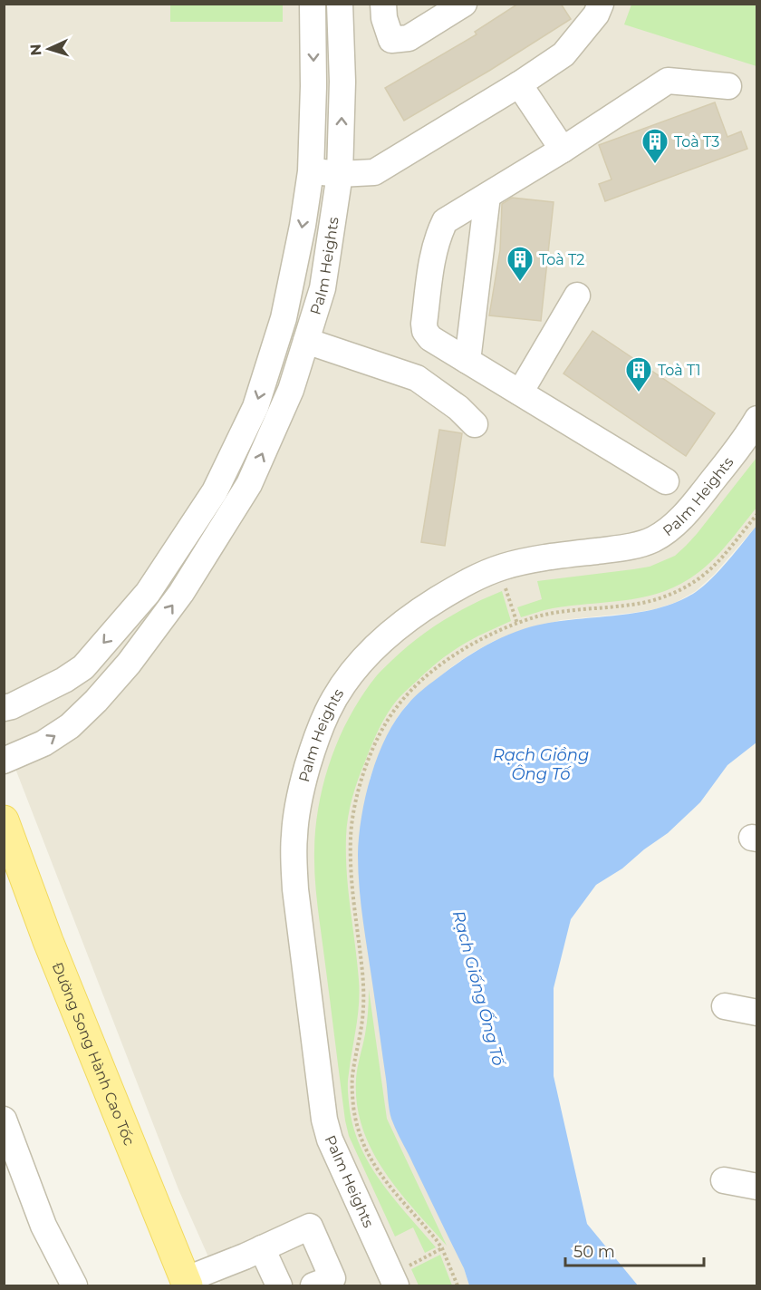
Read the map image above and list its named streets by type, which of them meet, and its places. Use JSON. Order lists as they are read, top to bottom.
{
  "streets": {
    "main road": ["Đường Song Hành Cao Tốc"],
    "street": ["Palm Heights"]
  },
  "water": ["Rạch Giồng Ông Tố", "Rạch Giống Ống Tố"],
  "places": {
    "building": ["Toà T3", "Toà T2", "Toà T1"]
  },
  "scale_bar": "50 m",
  "north": "left"
}
